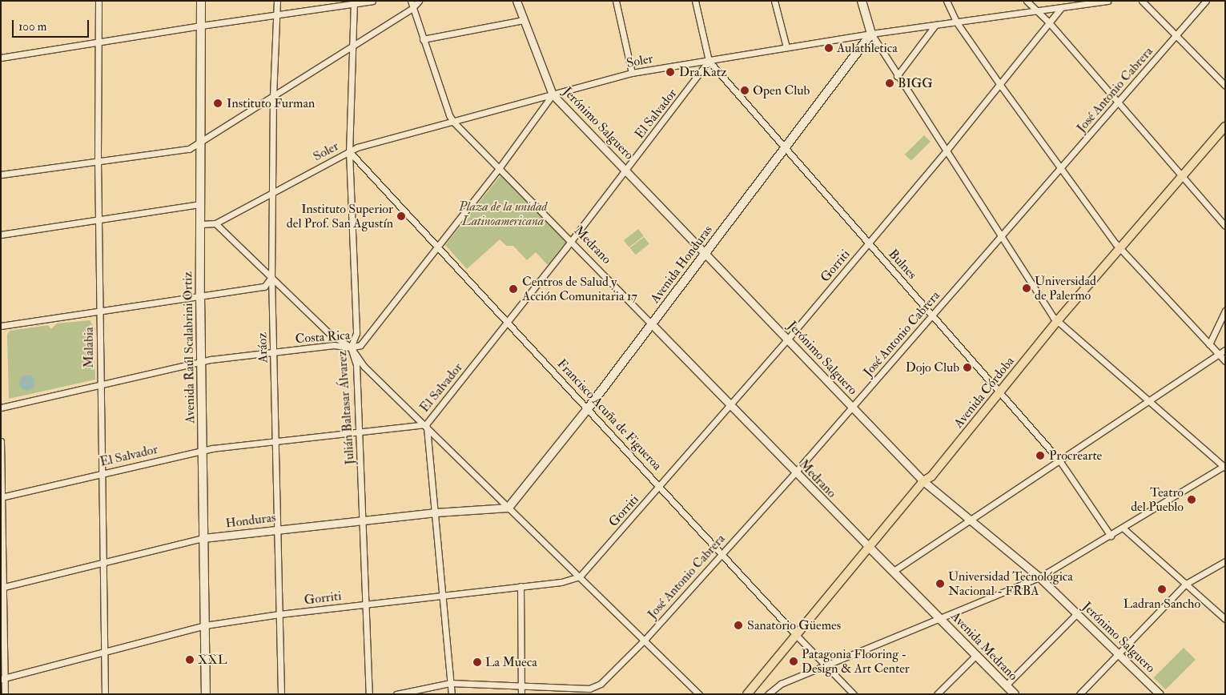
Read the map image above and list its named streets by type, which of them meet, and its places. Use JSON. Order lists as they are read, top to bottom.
{
  "streets": {
    "main road": [
      "Avenida Honduras",
      "Avenida Raúl Scalabrini Ortiz",
      "Avenida Córdoba",
      "Avenida Medrano"
    ],
    "street": [
      "Soler",
      "José Antonio Cabrera",
      "El Salvador",
      "Jerónimo Salguero",
      "Medrano",
      "Bulnes",
      "Gorriti",
      "Costa Rica",
      "Malabia",
      "Aráoz",
      "Julián Baltasar Álvarez",
      "Francisco Acuña de Figueroa",
      "Honduras"
    ]
  },
  "crossings": [
    ["Soler", "El Salvador"],
    ["Soler", "Jerónimo Salguero"],
    ["Soler", "Medrano"],
    ["Soler", "Avenida Honduras"],
    ["Soler", "Bulnes"],
    ["Soler", "Gorriti"],
    ["Soler", "Costa Rica"],
    ["Soler", "Avenida Raúl Scalabrini Ortiz"],
    ["Soler", "Aráoz"],
    ["Soler", "Julián Baltasar Álvarez"],
    ["Soler", "Francisco Acuña de Figueroa"],
    ["José Antonio Cabrera", "Jerónimo Salguero"],
    ["José Antonio Cabrera", "Medrano"],
    ["José Antonio Cabrera", "Bulnes"],
    ["José Antonio Cabrera", "Francisco Acuña de Figueroa"],
    ["El Salvador", "Jerónimo Salguero"],
    ["El Salvador", "Medrano"],
    ["El Salvador", "Bulnes"],
    ["El Salvador", "Malabia"],
    ["El Salvador", "Avenida Raúl Scalabrini Ortiz"],
    ["El Salvador", "Aráoz"],
    ["El Salvador", "Julián Baltasar Álvarez"],
    ["El Salvador", "Francisco Acuña de Figueroa"],
    ["Jerónimo Salguero", "Avenida Honduras"],
    ["Jerónimo Salguero", "Gorriti"],
    ["Jerónimo Salguero", "Costa Rica"],
    ["Jerónimo Salguero", "Avenida Córdoba"],
    ["Medrano", "Avenida Honduras"],
    ["Medrano", "Gorriti"],
    ["Medrano", "Costa Rica"],
    ["Medrano", "Avenida Córdoba"],
    ["Medrano", "Avenida Medrano"],
    ["Avenida Honduras", "Bulnes"],
    ["Avenida Honduras", "Francisco Acuña de Figueroa"],
    ["Avenida Honduras", "Honduras"],
    ["Bulnes", "Gorriti"],
    ["Bulnes", "Avenida Córdoba"],
    ["Gorriti", "Malabia"],
    ["Gorriti", "Avenida Raúl Scalabrini Ortiz"],
    ["Gorriti", "Aráoz"],
    ["Gorriti", "Julián Baltasar Álvarez"],
    ["Gorriti", "Francisco Acuña de Figueroa"],
    ["Costa Rica", "Malabia"],
    ["Costa Rica", "Avenida Raúl Scalabrini Ortiz"],
    ["Costa Rica", "Aráoz"],
    ["Costa Rica", "Julián Baltasar Álvarez"],
    ["Costa Rica", "Francisco Acuña de Figueroa"],
    ["Malabia", "Honduras"],
    ["Avenida Raúl Scalabrini Ortiz", "Honduras"],
    ["Aráoz", "Honduras"],
    ["Avenida Córdoba", "Francisco Acuña de Figueroa"],
    ["Avenida Córdoba", "Avenida Medrano"],
    ["Julián Baltasar Álvarez", "Francisco Acuña de Figueroa"],
    ["Julián Baltasar Álvarez", "Honduras"]
  ],
  "parks": ["Plaza de la unidad Latinoamericana"],
  "places": [
    "Aulathletica",
    "Dra.Katz",
    "BIGG",
    "Open Club",
    "Instituto Furman",
    "Instituto Superior del Prof. San Agustín",
    "Universidad de Palermo",
    "Centros de Salud y Acción Comunitaria 17",
    "Dojo Club",
    "Procrearte",
    "Teatro del Pueblo",
    "Universidad Tecnológica Nacional - FRBA",
    "Ladran Sancho",
    "Sanatorio Güemes",
    "XXL",
    "Patagonia Flooring - Design & Art Center",
    "La Mueca"
  ],
  "scale_bar": "100 m"
}
